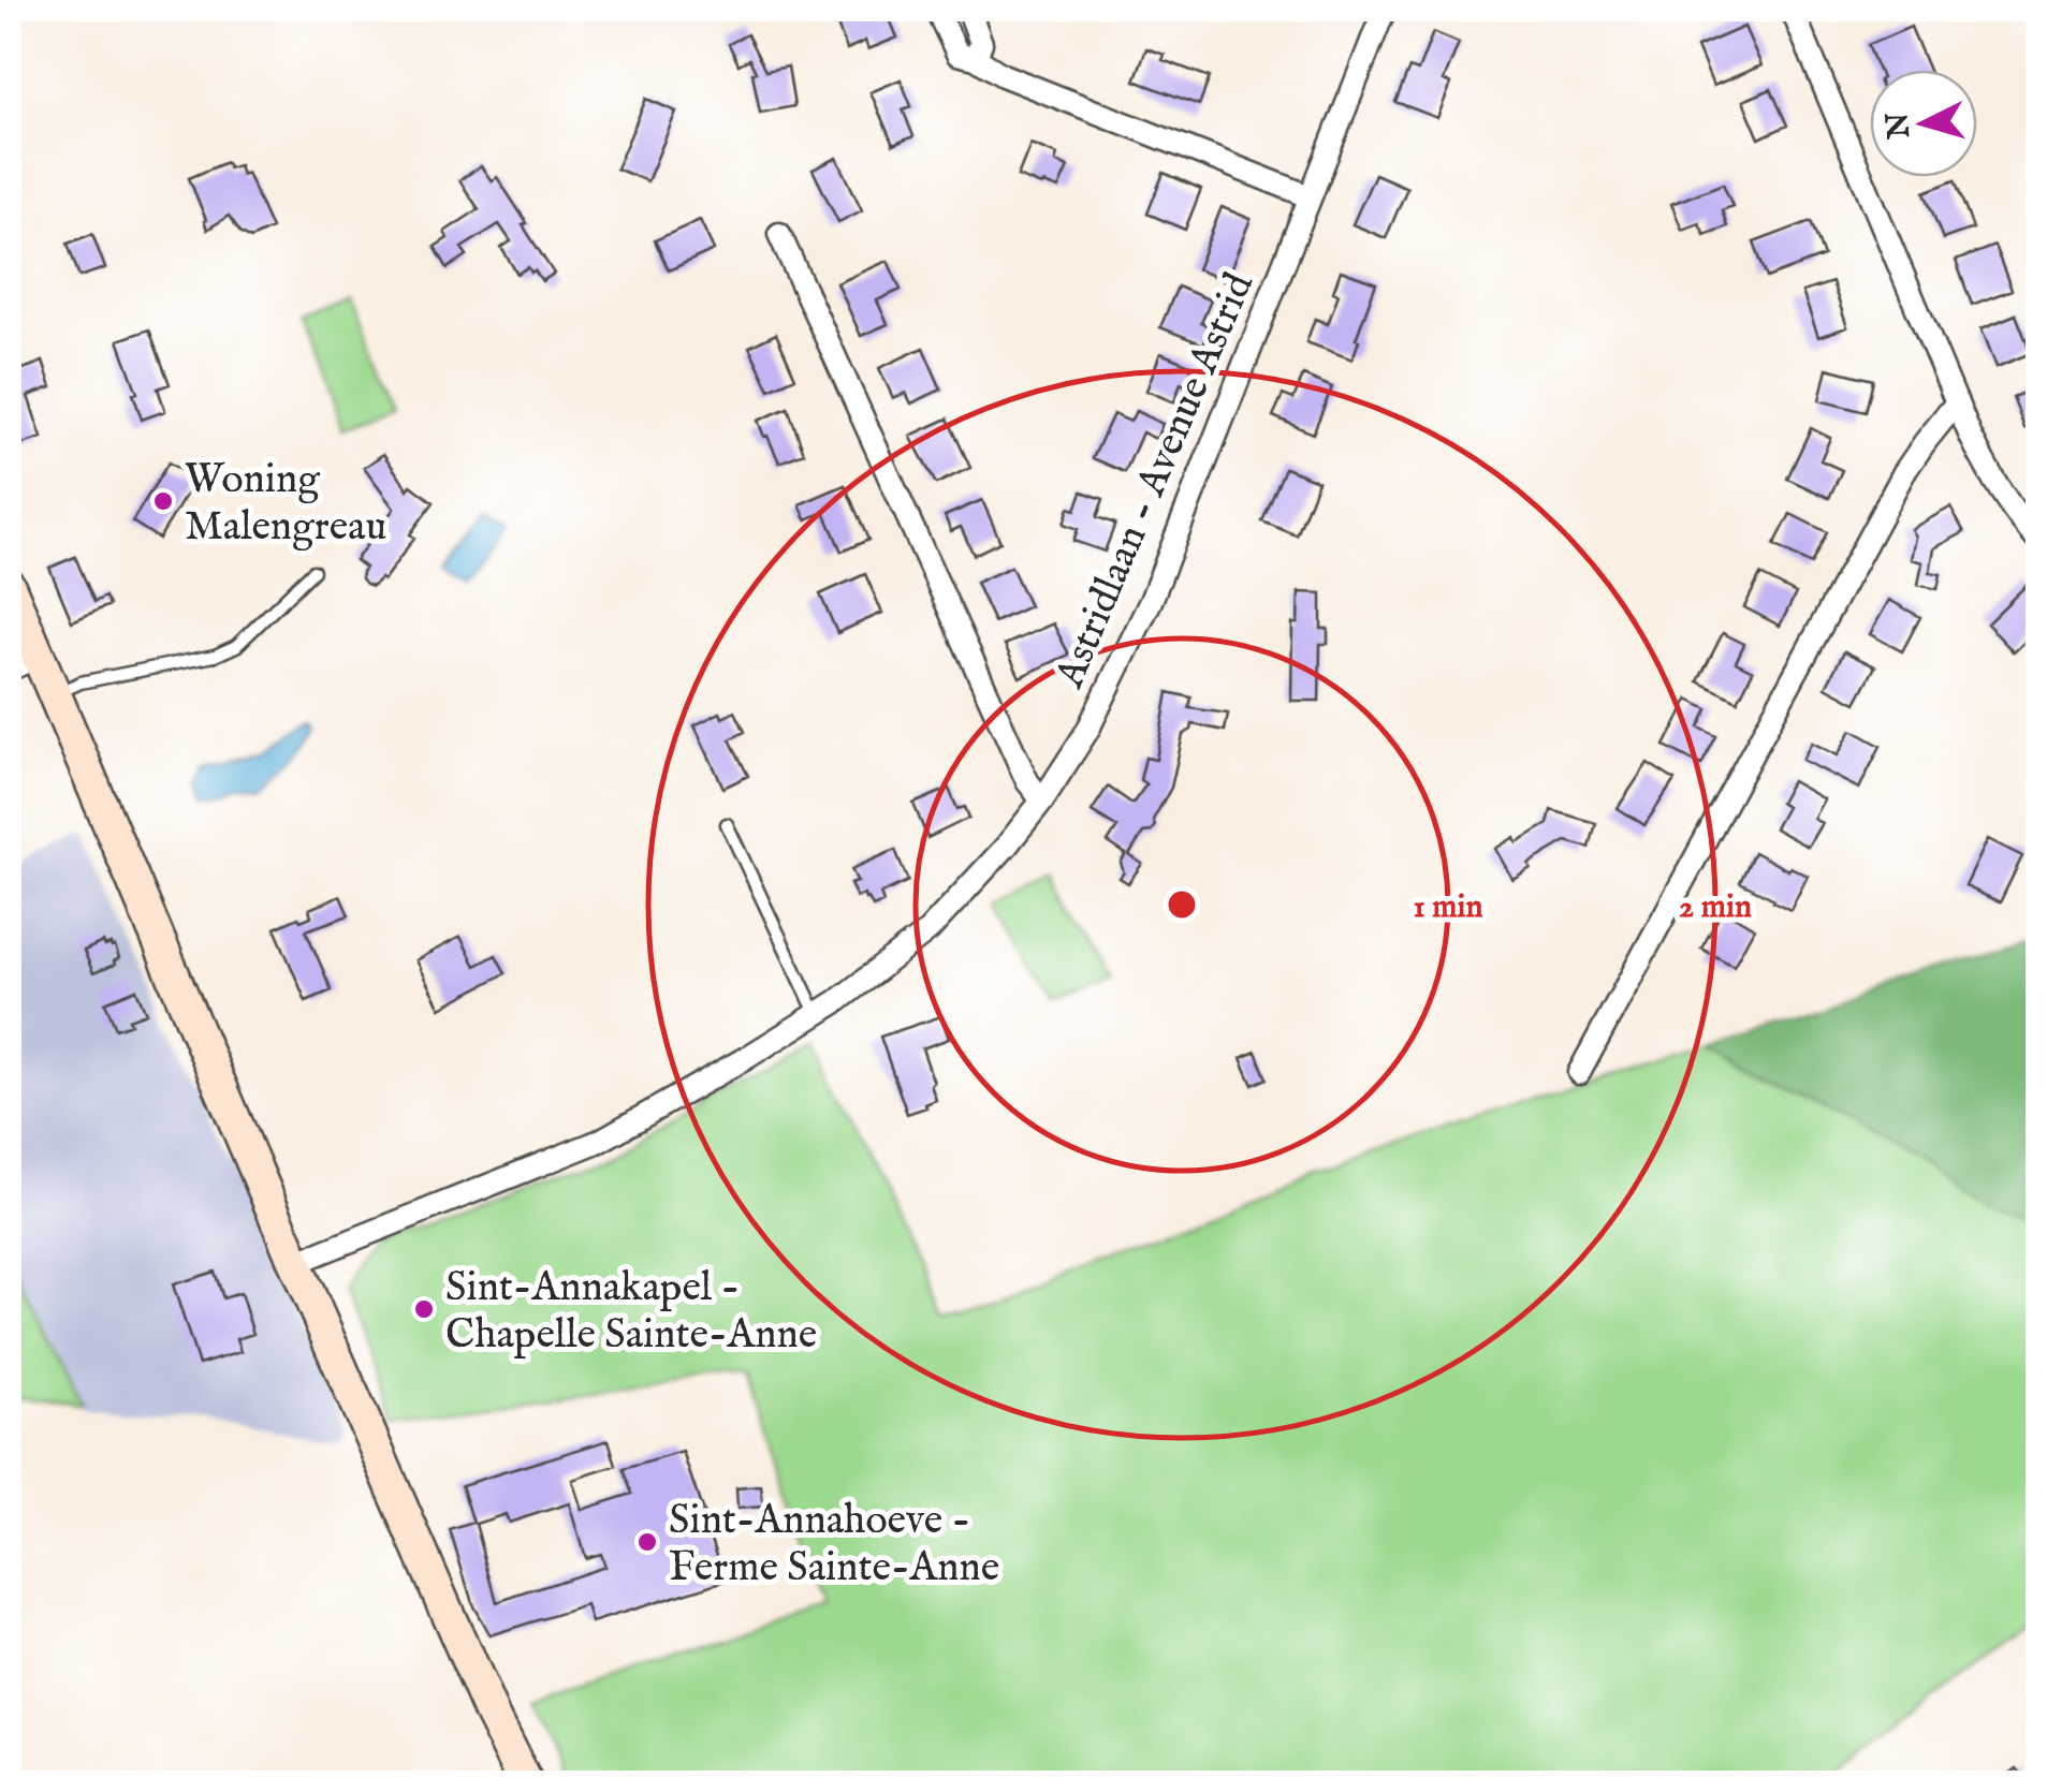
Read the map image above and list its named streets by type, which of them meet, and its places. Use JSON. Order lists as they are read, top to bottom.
{
  "streets": {
    "street": ["Astridlaan - Avenue Astrid"]
  },
  "places": ["Woning Malengreau", "Sint-Annakapel - Chapelle Sainte-Anne", "Sint-Annahoeve - Ferme Sainte-Anne"],
  "north": "left",
  "rings": ["1 min", "2 min"]
}
